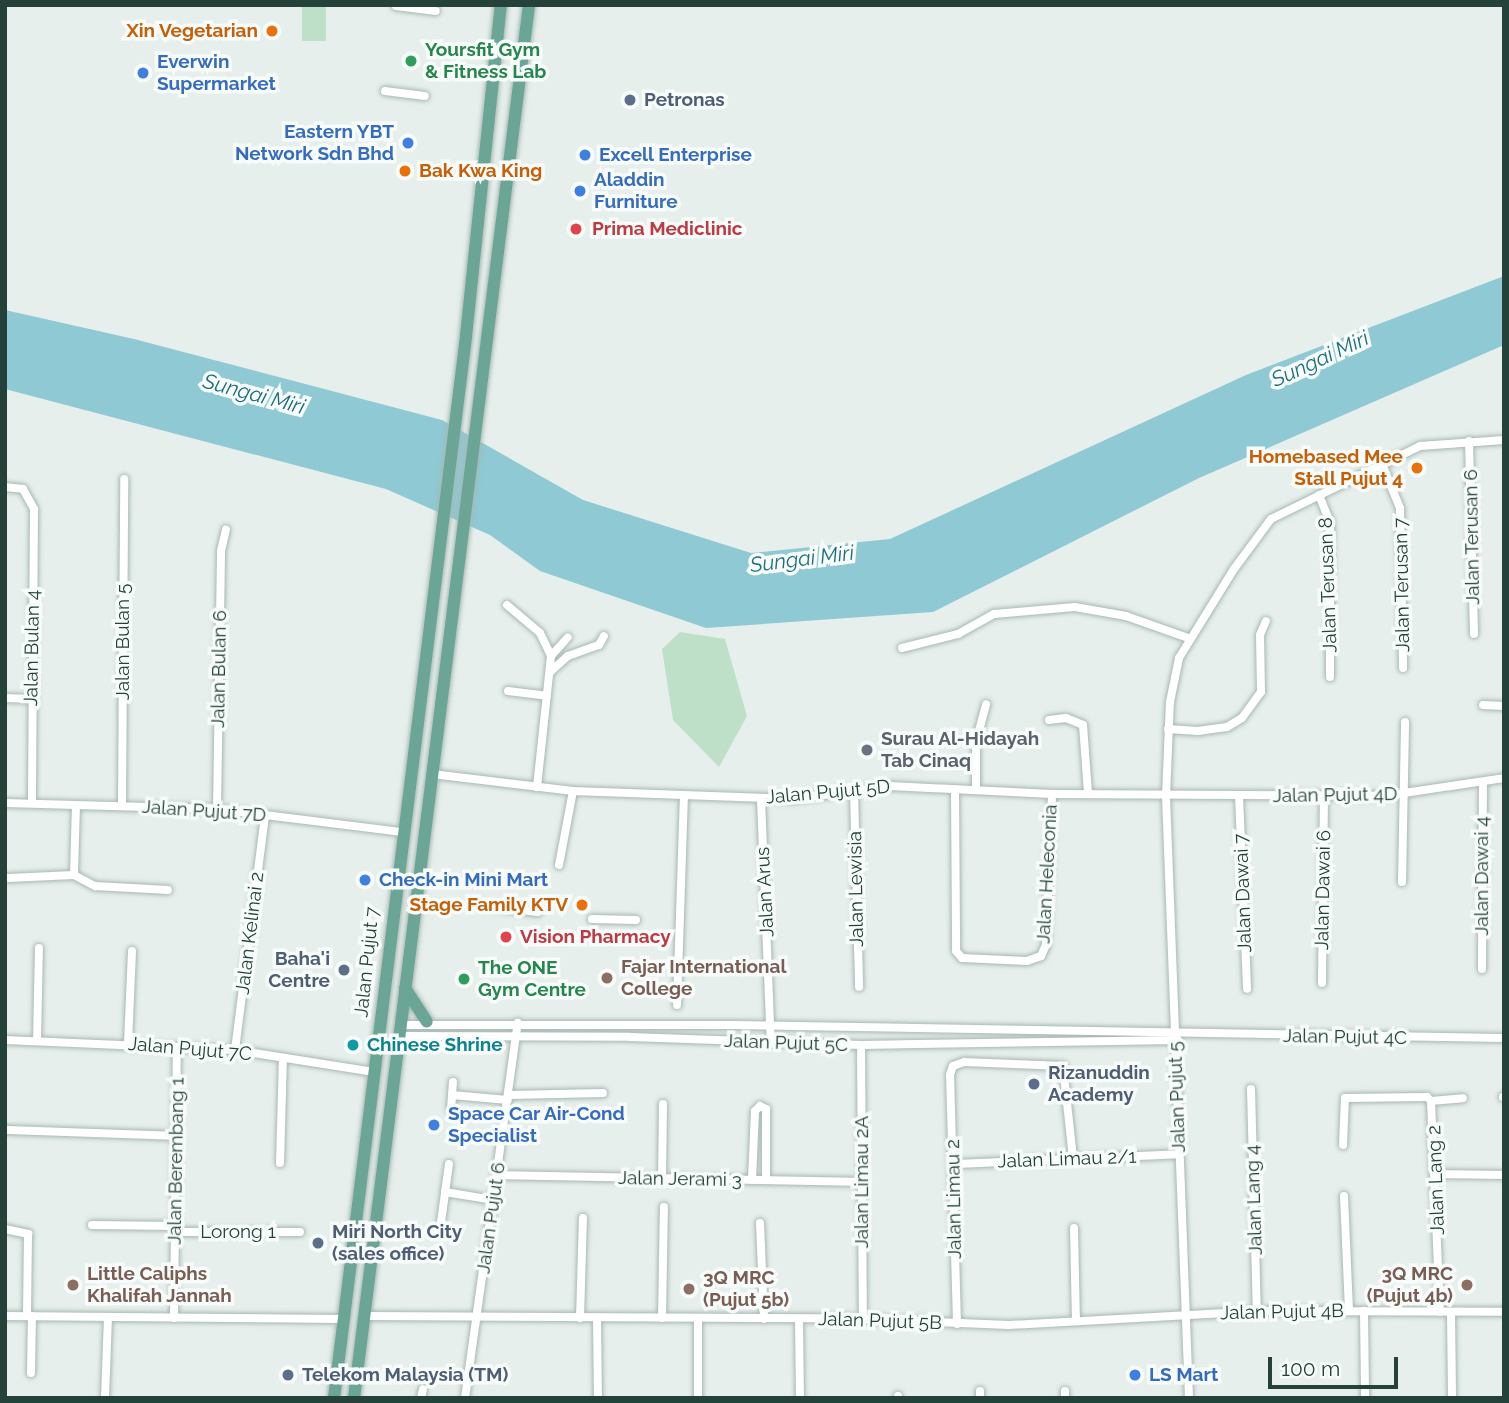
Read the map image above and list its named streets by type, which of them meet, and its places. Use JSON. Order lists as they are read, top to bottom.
{
  "streets": {
    "main road": ["Jalan Pujut 7"],
    "street": [
      "Jalan Terusan 6",
      "Jalan Terusan 8",
      "Jalan Terusan 7",
      "Jalan Bulan 5",
      "Jalan Bulan 4",
      "Jalan Bulan 6",
      "Jalan Pujut 5D",
      "Jalan Pujut 4D",
      "Jalan Pujut 7D",
      "Jalan Heleconia",
      "Jalan Dawai 4",
      "Jalan Lewisia",
      "Jalan Dawai 6",
      "Jalan Arus",
      "Jalan Dawai 7",
      "Jalan Kelinai 2",
      "Jalan Pujut 4C",
      "Jalan Pujut 5C",
      "Jalan Pujut 7C",
      "Jalan Pujut 5",
      "Jalan Limau 2/1",
      "Jalan Berembang 1",
      "Jalan Jerami 3",
      "Jalan Lang 2",
      "Jalan Limau 2A",
      "Jalan Limau 2",
      "Jalan Lang 4",
      "Jalan Pujut 6",
      "Lorong 1",
      "Jalan Pujut 4B",
      "Jalan Pujut 5B"
    ]
  },
  "crossings": [
    ["Jalan Terusan 6", "Jalan Pujut 5"],
    ["Jalan Terusan 8", "Jalan Pujut 5"],
    ["Jalan Terusan 7", "Jalan Pujut 5"],
    ["Jalan Bulan 5", "Jalan Pujut 7D"],
    ["Jalan Bulan 4", "Jalan Pujut 7D"],
    ["Jalan Bulan 6", "Jalan Pujut 7D"],
    ["Jalan Pujut 5D", "Jalan Pujut 4D"],
    ["Jalan Pujut 5D", "Jalan Heleconia"],
    ["Jalan Pujut 5D", "Jalan Lewisia"],
    ["Jalan Pujut 5D", "Jalan Arus"],
    ["Jalan Pujut 5D", "Jalan Pujut 7"],
    ["Jalan Pujut 5D", "Jalan Pujut 5"],
    ["Jalan Pujut 4D", "Jalan Dawai 4"],
    ["Jalan Pujut 4D", "Jalan Dawai 6"],
    ["Jalan Pujut 4D", "Jalan Dawai 7"],
    ["Jalan Pujut 4D", "Jalan Pujut 5"],
    ["Jalan Pujut 7D", "Jalan Kelinai 2"],
    ["Jalan Pujut 7D", "Jalan Pujut 7"],
    ["Jalan Arus", "Jalan Pujut 5C"],
    ["Jalan Kelinai 2", "Jalan Pujut 7C"],
    ["Jalan Pujut 7", "Jalan Pujut 5C"],
    ["Jalan Pujut 7", "Jalan Pujut 7C"],
    ["Jalan Pujut 7", "Jalan Pujut 5B"],
    ["Jalan Pujut 4C", "Jalan Pujut 5C"],
    ["Jalan Pujut 5C", "Jalan Pujut 5"],
    ["Jalan Pujut 5C", "Jalan Limau 2A"],
    ["Jalan Pujut 5C", "Jalan Pujut 6"],
    ["Jalan Pujut 7C", "Jalan Berembang 1"],
    ["Jalan Pujut 5", "Jalan Limau 2/1"],
    ["Jalan Pujut 5", "Jalan Pujut 4B"],
    ["Jalan Pujut 5", "Jalan Pujut 5B"],
    ["Jalan Limau 2/1", "Jalan Limau 2"],
    ["Jalan Berembang 1", "Lorong 1"],
    ["Jalan Jerami 3", "Jalan Limau 2A"],
    ["Jalan Jerami 3", "Jalan Pujut 6"],
    ["Jalan Lang 2", "Jalan Pujut 4B"],
    ["Jalan Limau 2A", "Jalan Pujut 5B"],
    ["Jalan Limau 2", "Jalan Pujut 5B"],
    ["Jalan Lang 4", "Jalan Pujut 4B"],
    ["Jalan Pujut 6", "Jalan Pujut 5B"],
    ["Jalan Pujut 4B", "Jalan Pujut 5B"]
  ],
  "water": ["Sungai Miri"],
  "places": [
    "Xin Vegetarian",
    "Yoursfit Gym & Fitness Lab",
    "Everwin Supermarket",
    "Petronas",
    "Eastern YBT Network Sdn Bhd",
    "Excell Enterprise",
    "Bak Kwa King",
    "Aladdin Furniture",
    "Prima Mediclinic",
    "Homebased Mee Stall Pujut 4",
    "Surau Al-Hidayah Tab Cinaq",
    "Check-in Mini Mart",
    "Stage Family KTV",
    "Vision Pharmacy",
    "Baha'i Centre",
    "Fajar International College",
    "The ONE Gym Centre",
    "Chinese Shrine",
    "Rizanuddin Academy",
    "Space Car Air-Cond Specialist",
    "Miri North City (sales office)",
    "Little Caliphs Khalifah Jannah",
    "3Q MRC (Pujut 4b)",
    "3Q MRC (Pujut 5b)",
    "Telekom Malaysia (TM)",
    "LS Mart"
  ],
  "scale_bar": "100 m"
}
